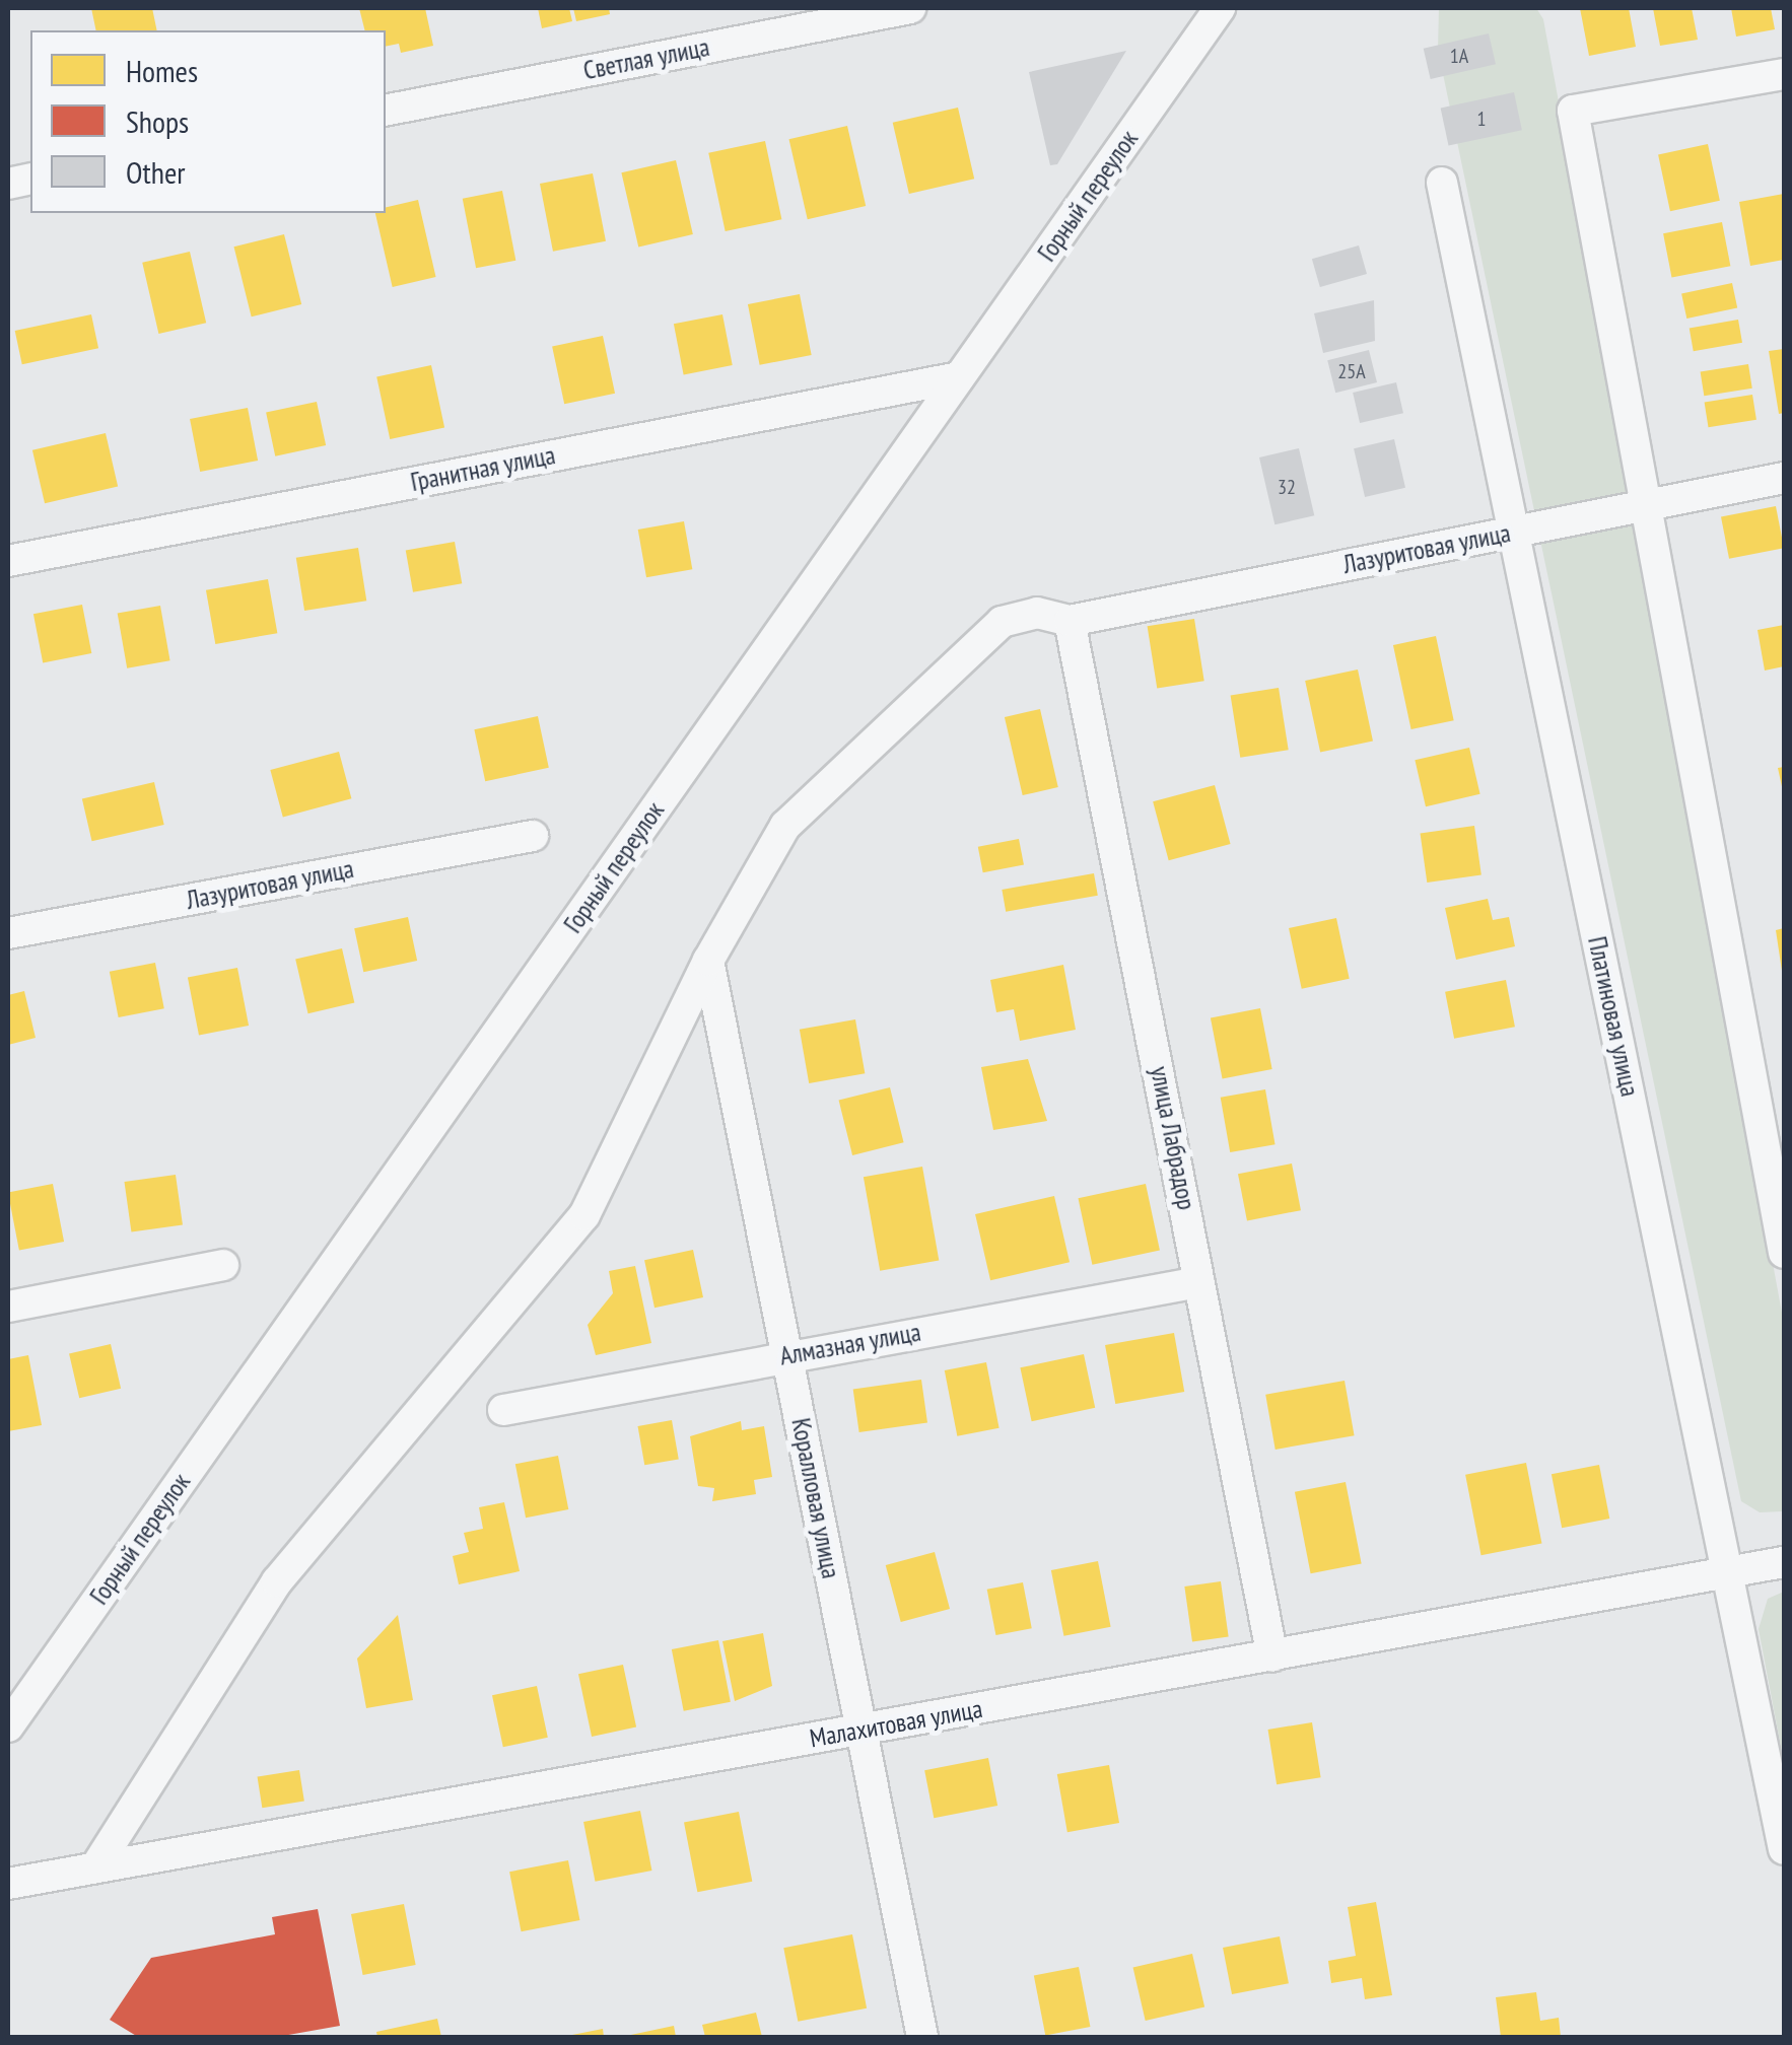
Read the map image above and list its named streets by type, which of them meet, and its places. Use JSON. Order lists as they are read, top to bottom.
{
  "streets": {
    "street": [
      "Светлая улица",
      "Горный переулок",
      "Гранитная улица",
      "Лазуритовая улица",
      "Платиновая улица",
      "улица Лабрадор",
      "Алмазная улица",
      "Коралловая улица",
      "Малахитовая улица"
    ]
  },
  "crossings": [
    ["Горный переулок", "Гранитная улица"],
    ["Лазуритовая улица", "Платиновая улица"],
    ["Лазуритовая улица", "улица Лабрадор"],
    ["Лазуритовая улица", "Коралловая улица"],
    ["Лазуритовая улица", "Малахитовая улица"],
    ["Платиновая улица", "Малахитовая улица"],
    ["улица Лабрадор", "Алмазная улица"],
    ["улица Лабрадор", "Малахитовая улица"],
    ["Алмазная улица", "Коралловая улица"],
    ["Коралловая улица", "Малахитовая улица"]
  ],
  "house_numbers": [
    "1А",
    "1",
    "25А",
    "32"
  ],
  "legend": ["Homes", "Shops", "Other"]
}
